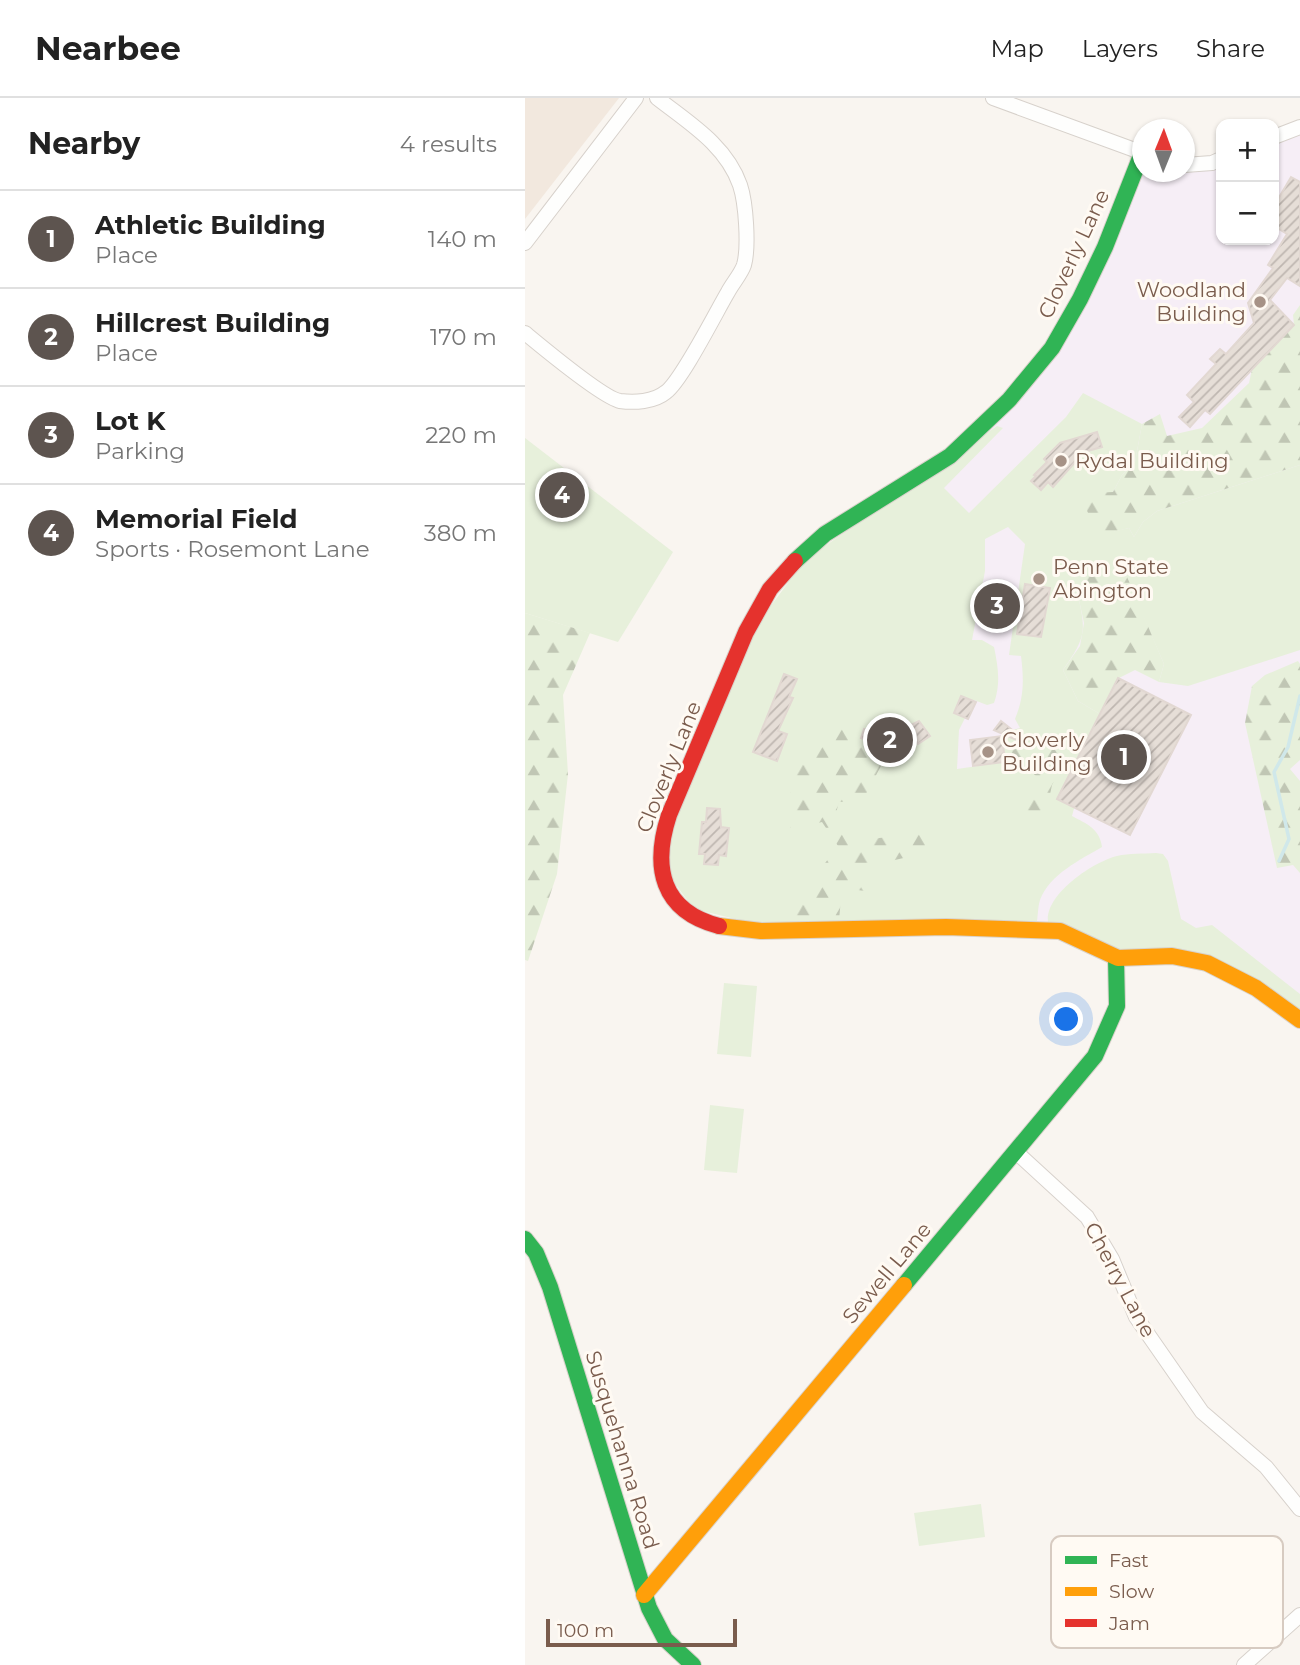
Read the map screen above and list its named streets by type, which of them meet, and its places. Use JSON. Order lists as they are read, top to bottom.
{
  "streets": {
    "street": [
      "Cloverly Lane",
      "Sewell Lane",
      "Cherry Lane",
      "Susquehanna Road"
    ]
  },
  "crossings": [
    ["Cloverly Lane", "Sewell Lane"],
    ["Sewell Lane", "Cherry Lane"],
    ["Sewell Lane", "Susquehanna Road"]
  ],
  "places": [
    "Woodland Building",
    "Rydal Building",
    "Penn State Abington",
    "Cloverly Building"
  ],
  "legend": ["Fast", "Slow", "Jam"],
  "scale_bar": "100 m",
  "north": "top",
  "page": {
    "header": "Nearbee",
    "nav": ["Map", "Layers", "Share"],
    "heading": ["Nearby", "4 results"],
    "map_buttons": ["+", "−"],
    "list": [
      {
        "mark": "1",
        "name": "Athletic Building",
        "note": "Place",
        "value": "140 m"
      },
      {
        "mark": "2",
        "name": "Hillcrest Building",
        "note": "Place",
        "value": "170 m"
      },
      {
        "mark": "3",
        "name": "Lot K",
        "note": "Parking",
        "value": "220 m"
      },
      {
        "mark": "4",
        "name": "Memorial Field",
        "note": "Sports · Rosemont Lane",
        "value": "380 m"
      }
    ],
    "pins": [
      "4",
      "3",
      "2",
      "1"
    ],
    "scale": "100 m"
  }
}
